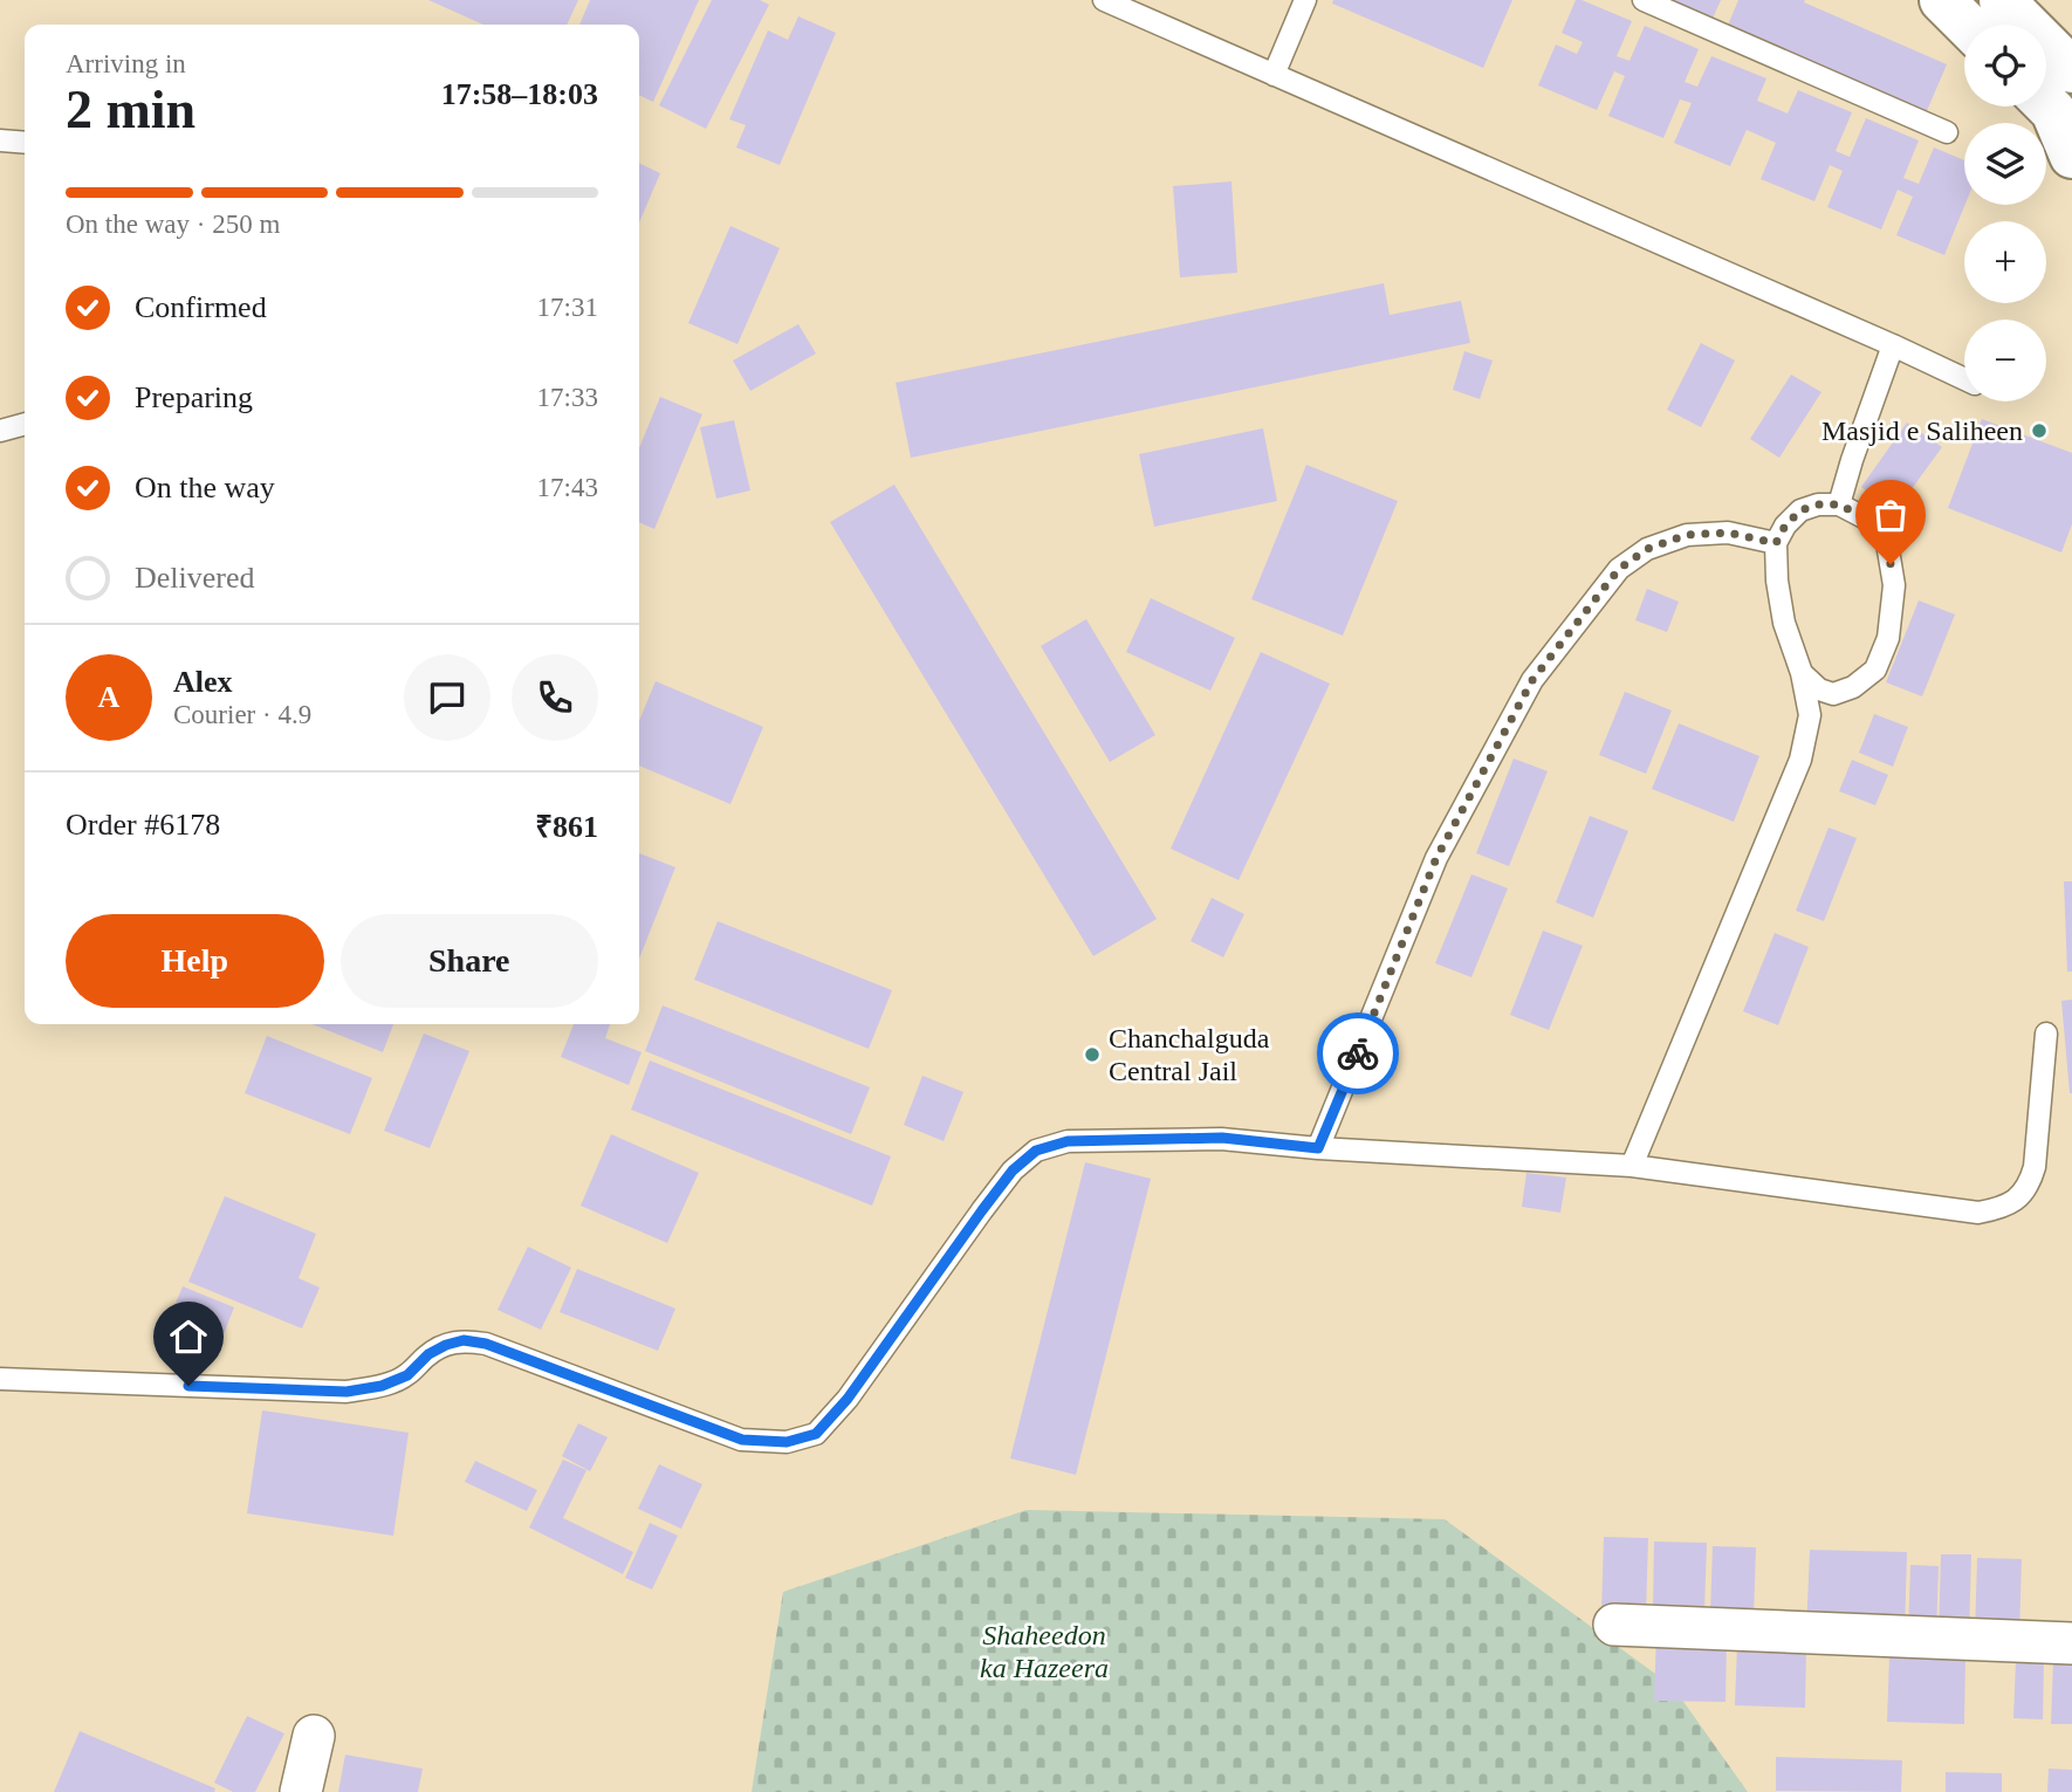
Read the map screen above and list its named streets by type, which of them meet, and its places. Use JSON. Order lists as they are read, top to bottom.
{
  "parks": ["Shaheedon ka Hazeera"],
  "places": ["Masjid e Saliheen", "Chanchalguda Central Jail"],
  "page": {
    "map_buttons": ["+", "−"],
    "heading": ["2 min", "Arriving in", "17:58–18:03"],
    "panel": [
      "Alex",
      "Courier · 4.9",
      "Order #6178",
      "₹861"
    ],
    "bar": "On the way · 250 m",
    "list": [
      ["Confirmed", "17:31"],
      ["Preparing", "17:33"],
      ["On the way", "17:43"],
      "Delivered"
    ],
    "round": "A",
    "buttons": ["Help", "Share"]
  }
}
